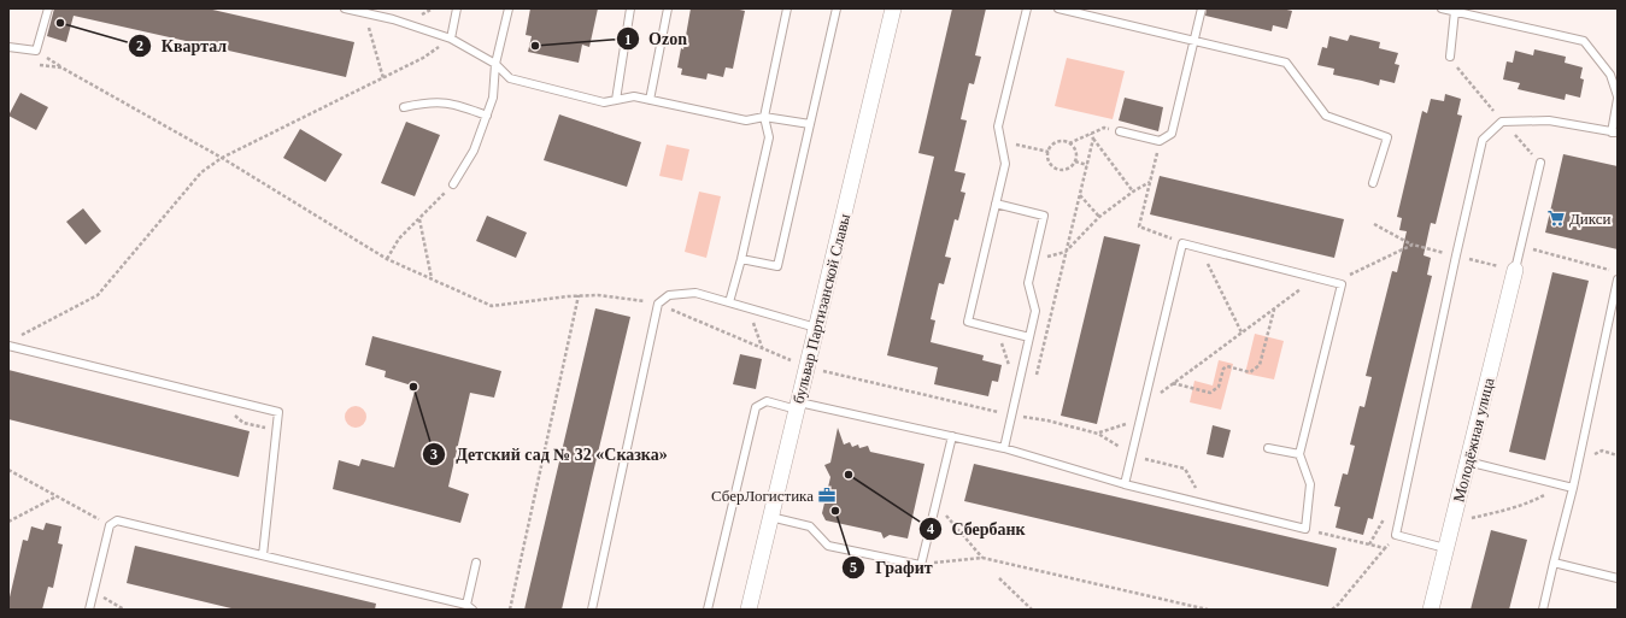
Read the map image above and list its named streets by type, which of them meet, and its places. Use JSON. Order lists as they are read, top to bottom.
{
  "streets": {
    "street": ["бульвар Партизанской Славы", "Молодёжная улица"]
  },
  "places": {
    "other": [
      "Квартал",
      "Ozon",
      "Детский сад № 32 «Сказка»",
      "Сбербанк",
      "Графит"
    ],
    "supermarket": ["Дикси"],
    "office": ["СберЛогистика"]
  }
}
